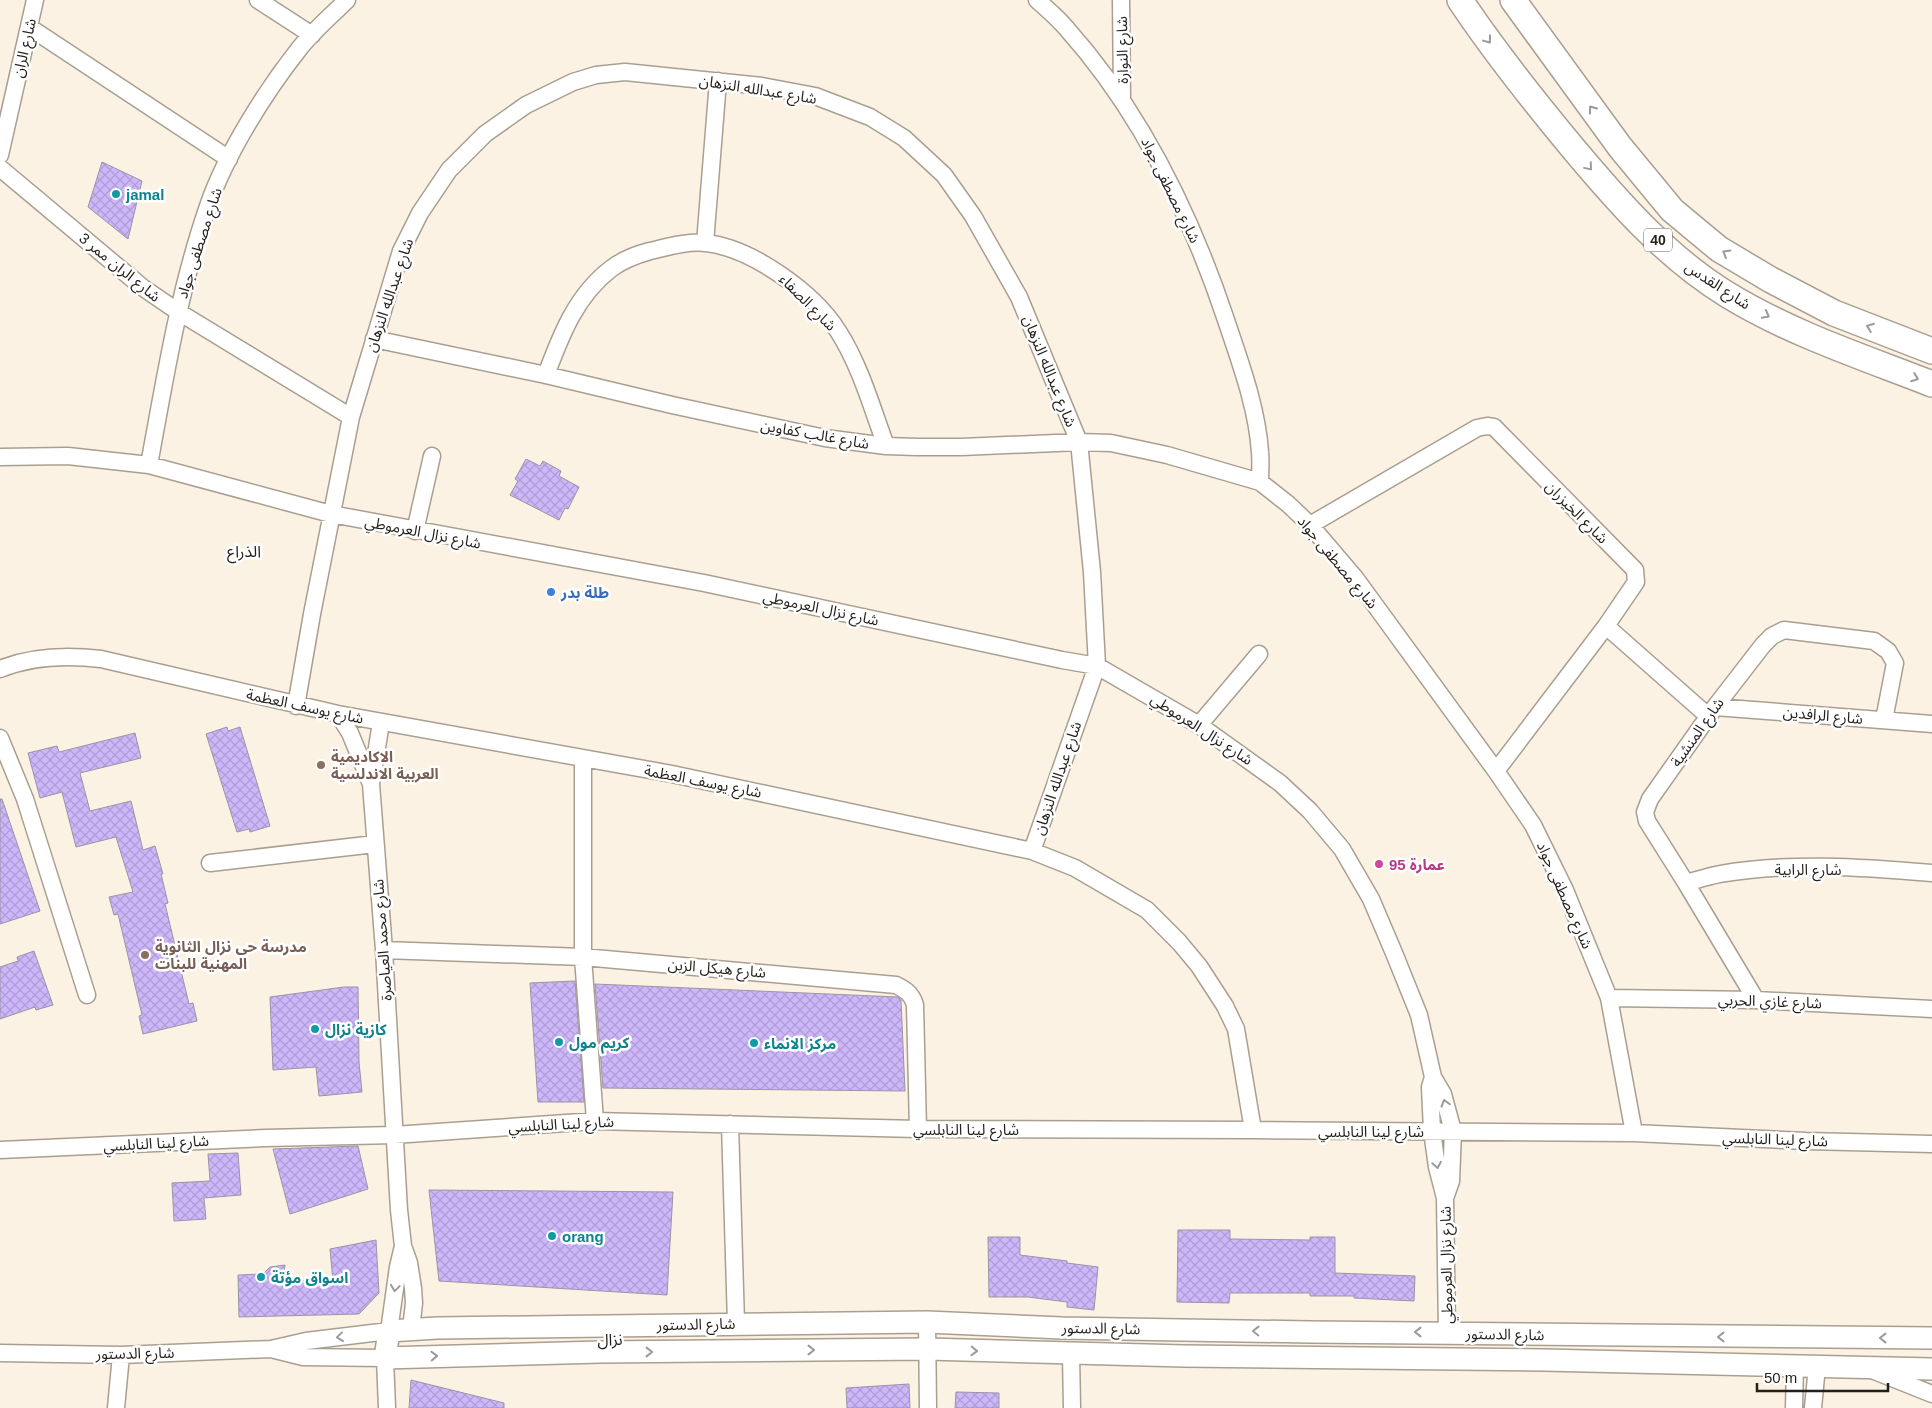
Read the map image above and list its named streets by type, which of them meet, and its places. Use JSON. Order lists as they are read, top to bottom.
{
  "streets": {
    "highway": ["40", "شارع القدس"],
    "main road": ["شارع محمد العياصرة", "شارع الدستور"],
    "street": [
      "شارع الران",
      "شارع النوارة",
      "شارع عبدالله النزهان",
      "شارع مصطفى جواد",
      "شارع الران ممر 3",
      "شارع الصفاء",
      "شارع غالب كفاوين",
      "شارع الخيزران",
      "شارع نزال العرموطي",
      "شارع يوسف العظمة",
      "شارع الرافدين",
      "شارع المنشية",
      "شارع الرابية",
      "شارع هيكل الزبن",
      "شارع غازي الحربي",
      "شارع لينا النابلسي"
    ]
  },
  "crossings": [
    ["شارع النوارة", "شارع مصطفى جواد"],
    ["شارع عبدالله النزهان", "شارع الران ممر 3"],
    ["شارع عبدالله النزهان", "شارع غالب كفاوين"],
    ["شارع عبدالله النزهان", "شارع نزال العرموطي"],
    ["شارع عبدالله النزهان", "شارع يوسف العظمة"],
    ["شارع مصطفى جواد", "شارع الران ممر 3"],
    ["شارع مصطفى جواد", "شارع غالب كفاوين"],
    ["شارع مصطفى جواد", "شارع الخيزران"],
    ["شارع مصطفى جواد", "شارع نزال العرموطي"],
    ["شارع مصطفى جواد", "شارع غازي الحربي"],
    ["شارع مصطفى جواد", "شارع لينا النابلسي"],
    ["شارع الصفاء", "شارع غالب كفاوين"],
    ["شارع نزال العرموطي", "شارع لينا النابلسي"],
    ["شارع نزال العرموطي", "شارع الدستور"],
    ["شارع يوسف العظمة", "شارع محمد العياصرة"],
    ["شارع يوسف العظمة", "شارع لينا النابلسي"],
    ["شارع الرافدين", "شارع المنشية"],
    ["شارع المنشية", "شارع الرابية"],
    ["شارع المنشية", "شارع غازي الحربي"],
    ["شارع محمد العياصرة", "شارع هيكل الزبن"],
    ["شارع محمد العياصرة", "شارع لينا النابلسي"],
    ["شارع محمد العياصرة", "شارع الدستور"],
    ["شارع هيكل الزبن", "شارع لينا النابلسي"]
  ],
  "districts": ["الذراع", "نزال"],
  "places": [
    "jamal",
    "طلة بدر",
    "الاكاديمية العربية الاندلسية",
    "عمارة 95",
    "مدرسة حي نزال الثانوية المهنية للبنات",
    "كازية نزال",
    "كريم مول",
    "مركز الانماء",
    "orang",
    "اسواق مؤتة"
  ],
  "scale_bar": "50 m"
}
